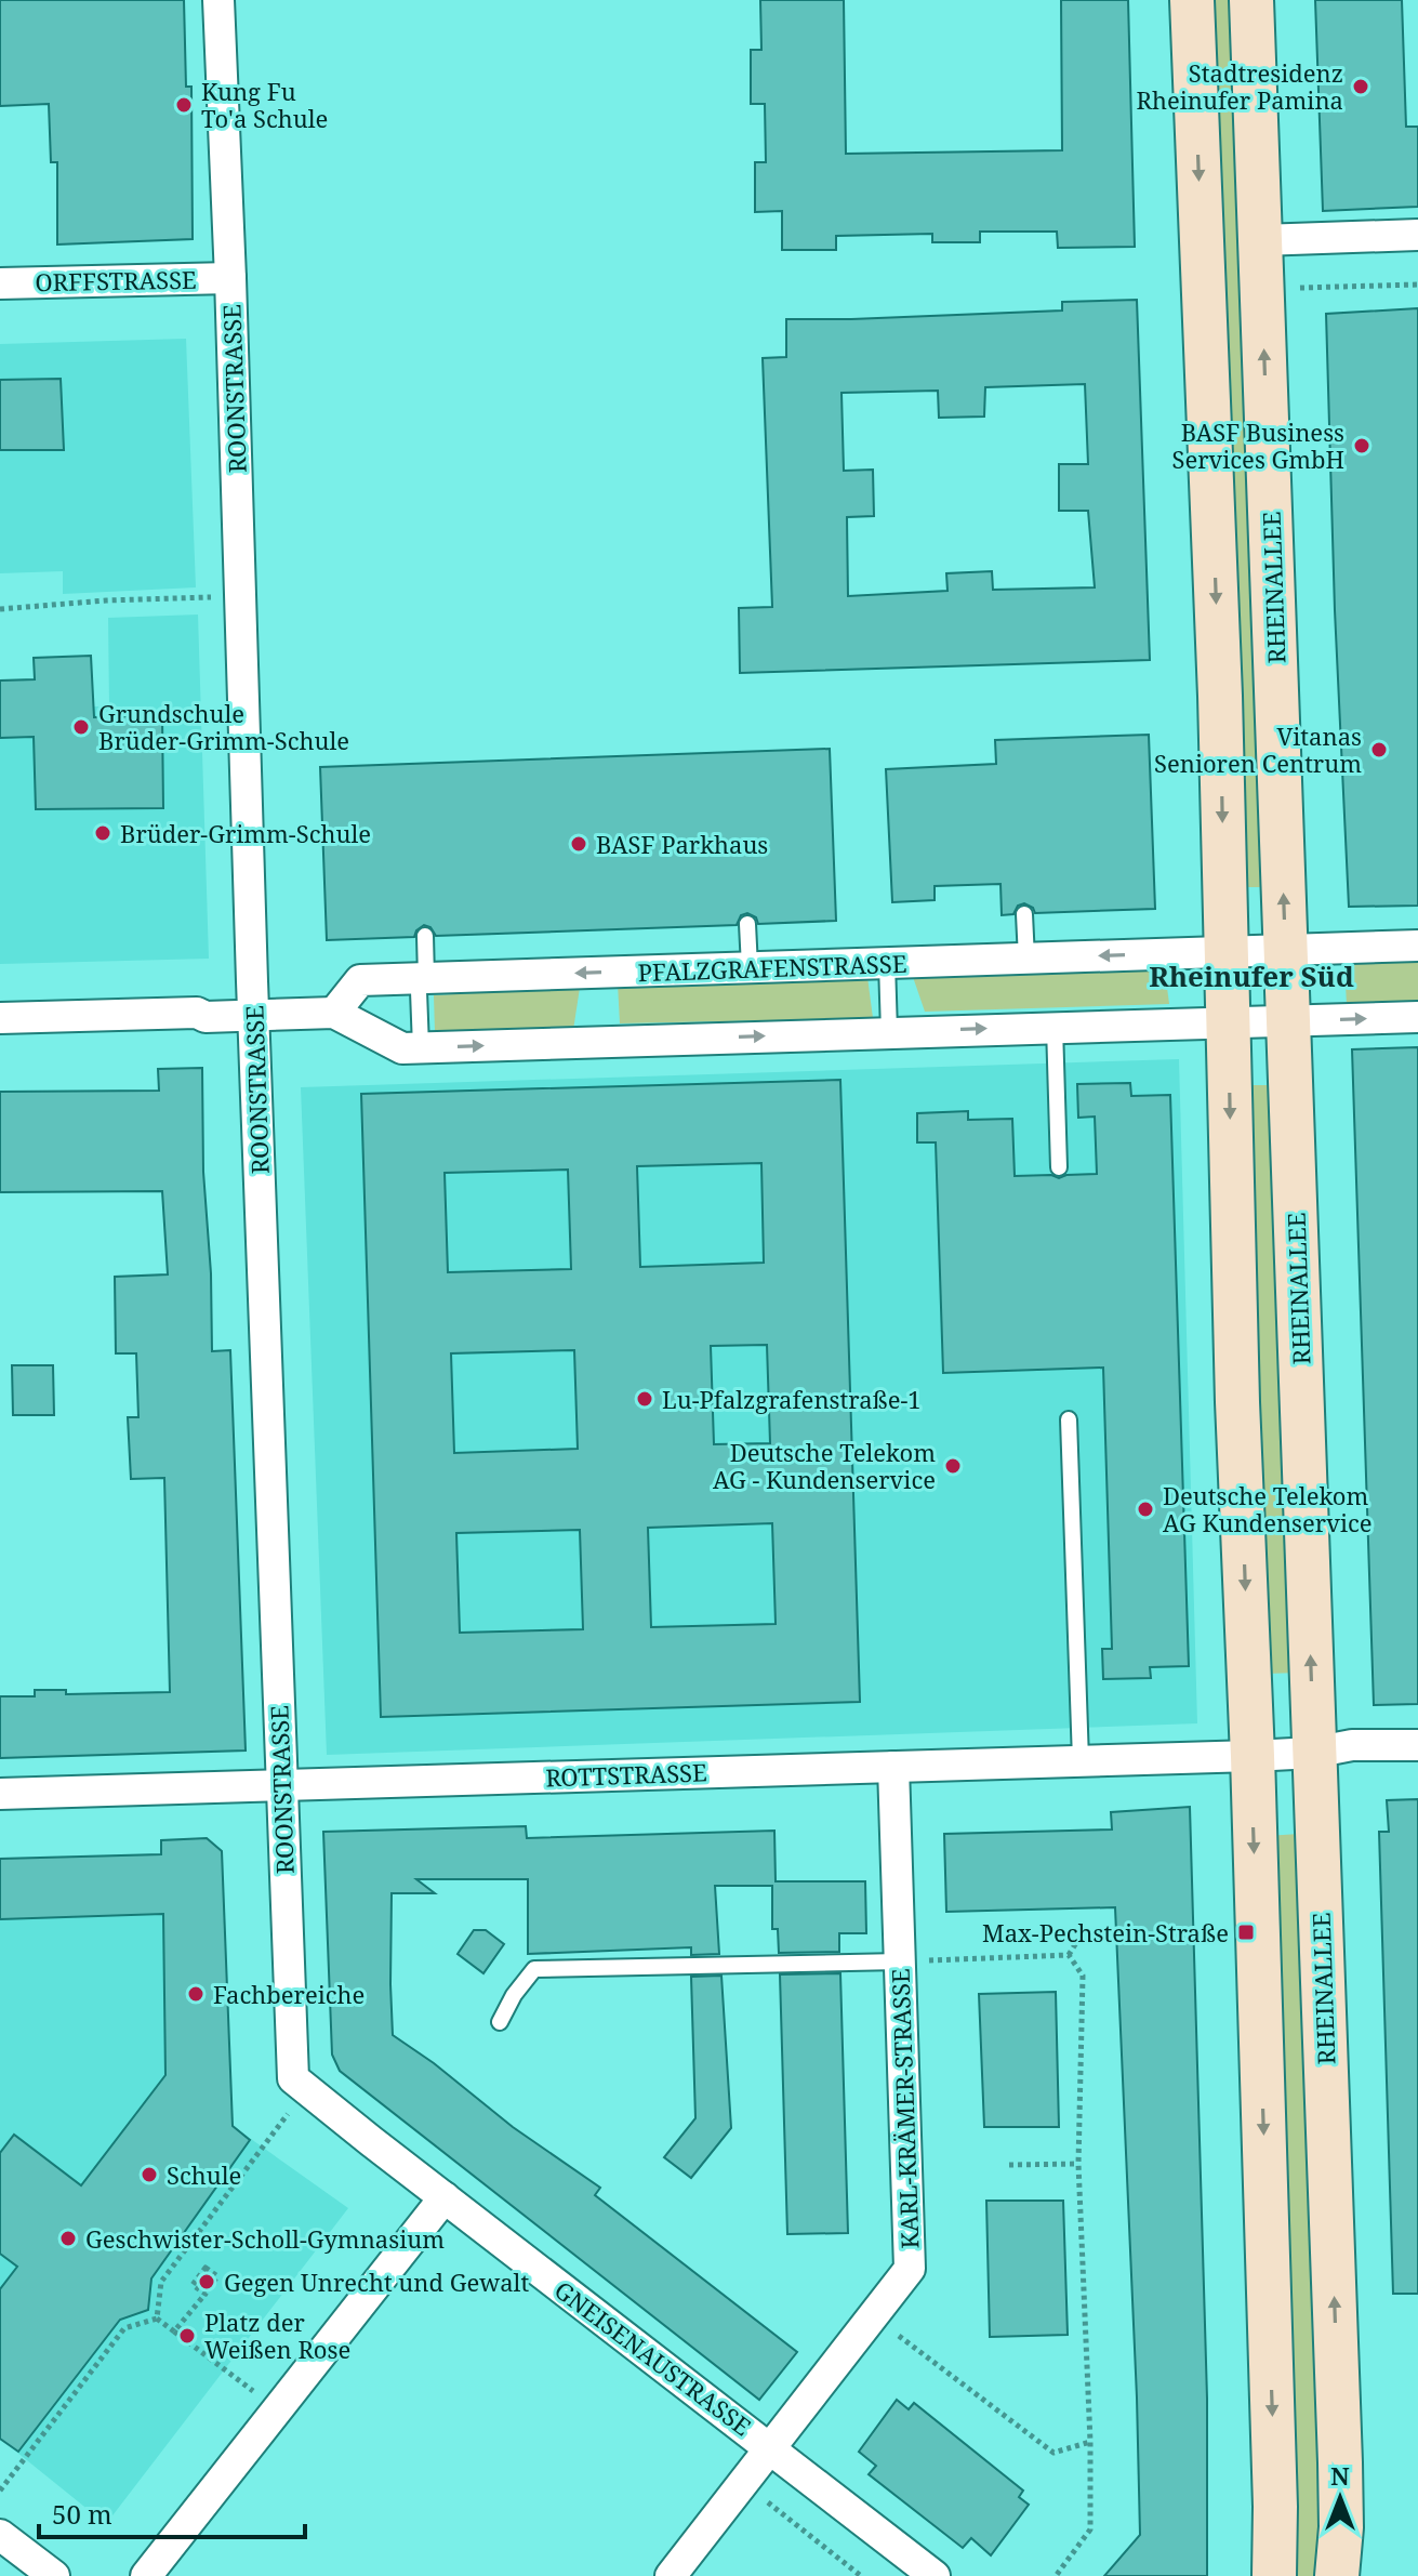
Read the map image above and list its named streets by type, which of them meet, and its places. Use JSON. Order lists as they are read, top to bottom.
{
  "streets": {
    "street": [
      "ORFFSTRASSE",
      "ROONSTRASSE",
      "RHEINALLEE",
      "PFALZGRAFENSTRASSE",
      "ROTTSTRASSE",
      "KARL-KRÄMER-STRASSE",
      "GNEISENAUSTRASSE"
    ]
  },
  "crossings": [
    ["ORFFSTRASSE", "ROONSTRASSE"],
    ["ROONSTRASSE", "ROTTSTRASSE"],
    ["ROONSTRASSE", "GNEISENAUSTRASSE"],
    ["RHEINALLEE", "PFALZGRAFENSTRASSE"],
    ["ROTTSTRASSE", "KARL-KRÄMER-STRASSE"],
    ["KARL-KRÄMER-STRASSE", "GNEISENAUSTRASSE"]
  ],
  "districts": ["Rheinufer Süd"],
  "places": {
    "other": [
      "Stadtresidenz Rheinufer Pamina",
      "Kung Fu To'a Schule",
      "BASF Business Services GmbH",
      "Grundschule Brüder-Grimm-Schule",
      "Vitanas Senioren Centrum",
      "Brüder-Grimm-Schule",
      "BASF Parkhaus",
      "Lu-Pfalzgrafenstraße-1",
      "Deutsche Telekom AG - Kundenservice",
      "Deutsche Telekom AG Kundenservice",
      "Fachbereiche",
      "Schule",
      "Geschwister-Scholl-Gymnasium",
      "Gegen Unrecht und Gewalt",
      "Platz der Weißen Rose"
    ],
    "transit": ["Max-Pechstein-Straße"]
  },
  "scale_bar": "50 m",
  "north": "top"
}
